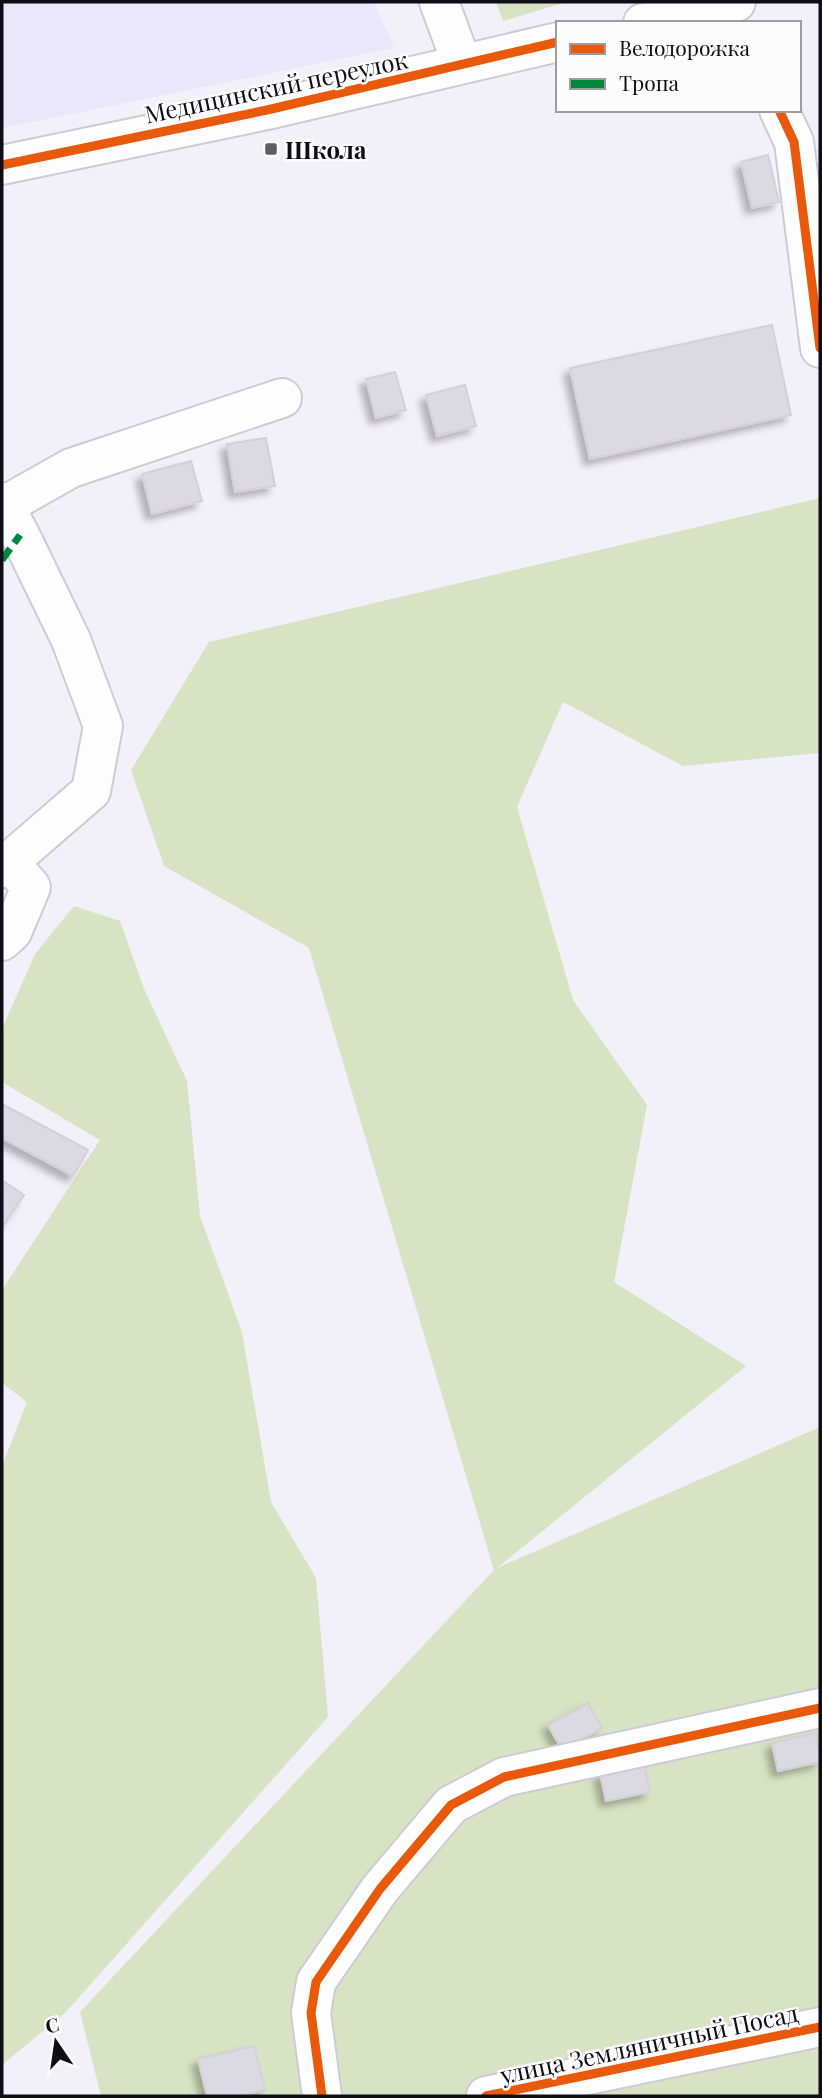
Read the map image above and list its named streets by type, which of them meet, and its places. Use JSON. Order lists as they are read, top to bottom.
{
  "streets": {
    "street": ["Медицинский переулок", "улица Земляничный Посад"]
  },
  "places": {
    "transit": ["Школа"]
  },
  "legend": ["Велодорожка", "Тропа"],
  "north": "top"
}
